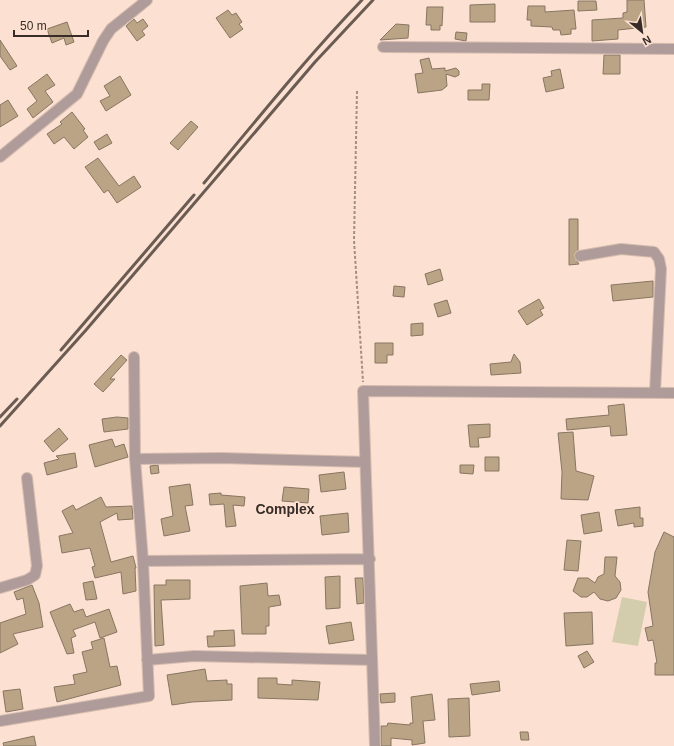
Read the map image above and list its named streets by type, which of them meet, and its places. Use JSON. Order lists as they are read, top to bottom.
{
  "districts": ["Complex"],
  "scale_bar": "50 m",
  "north": "bottom right"
}
